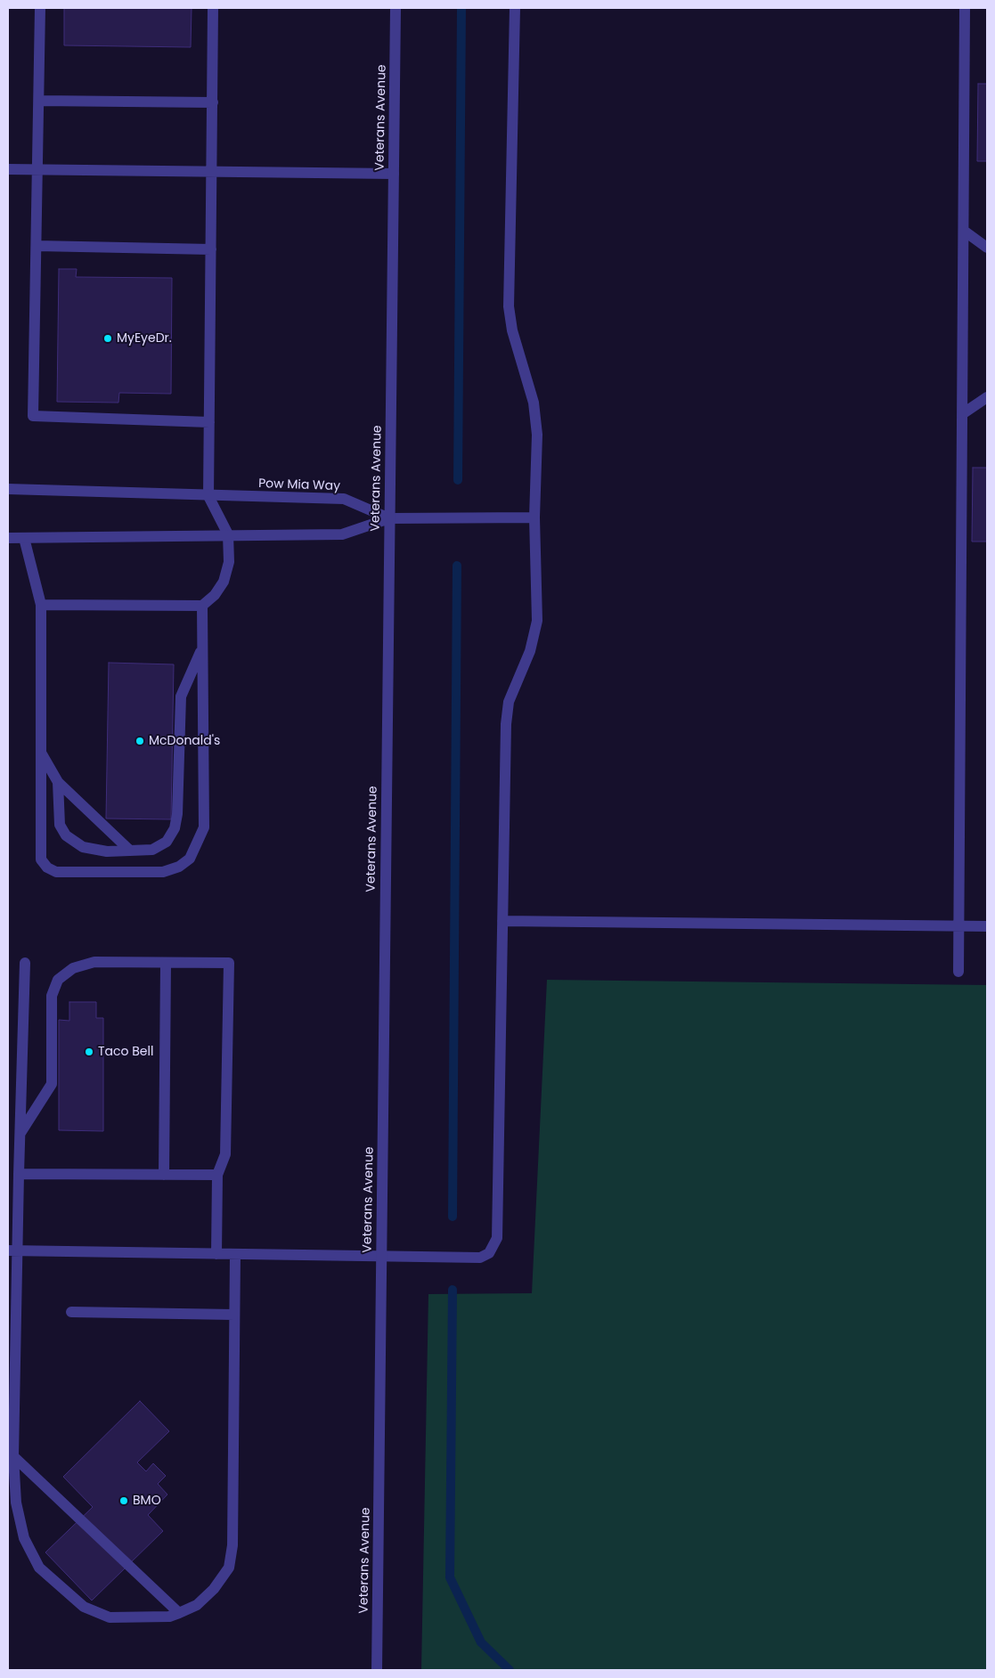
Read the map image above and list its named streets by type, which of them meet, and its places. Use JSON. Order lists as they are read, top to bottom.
{
  "streets": {
    "street": ["Veterans Avenue", "Pow Mia Way"]
  },
  "crossings": [
    ["Veterans Avenue", "Pow Mia Way"]
  ],
  "places": [
    "MyEyeDr.",
    "McDonald's",
    "Taco Bell",
    "BMO"
  ]
}
